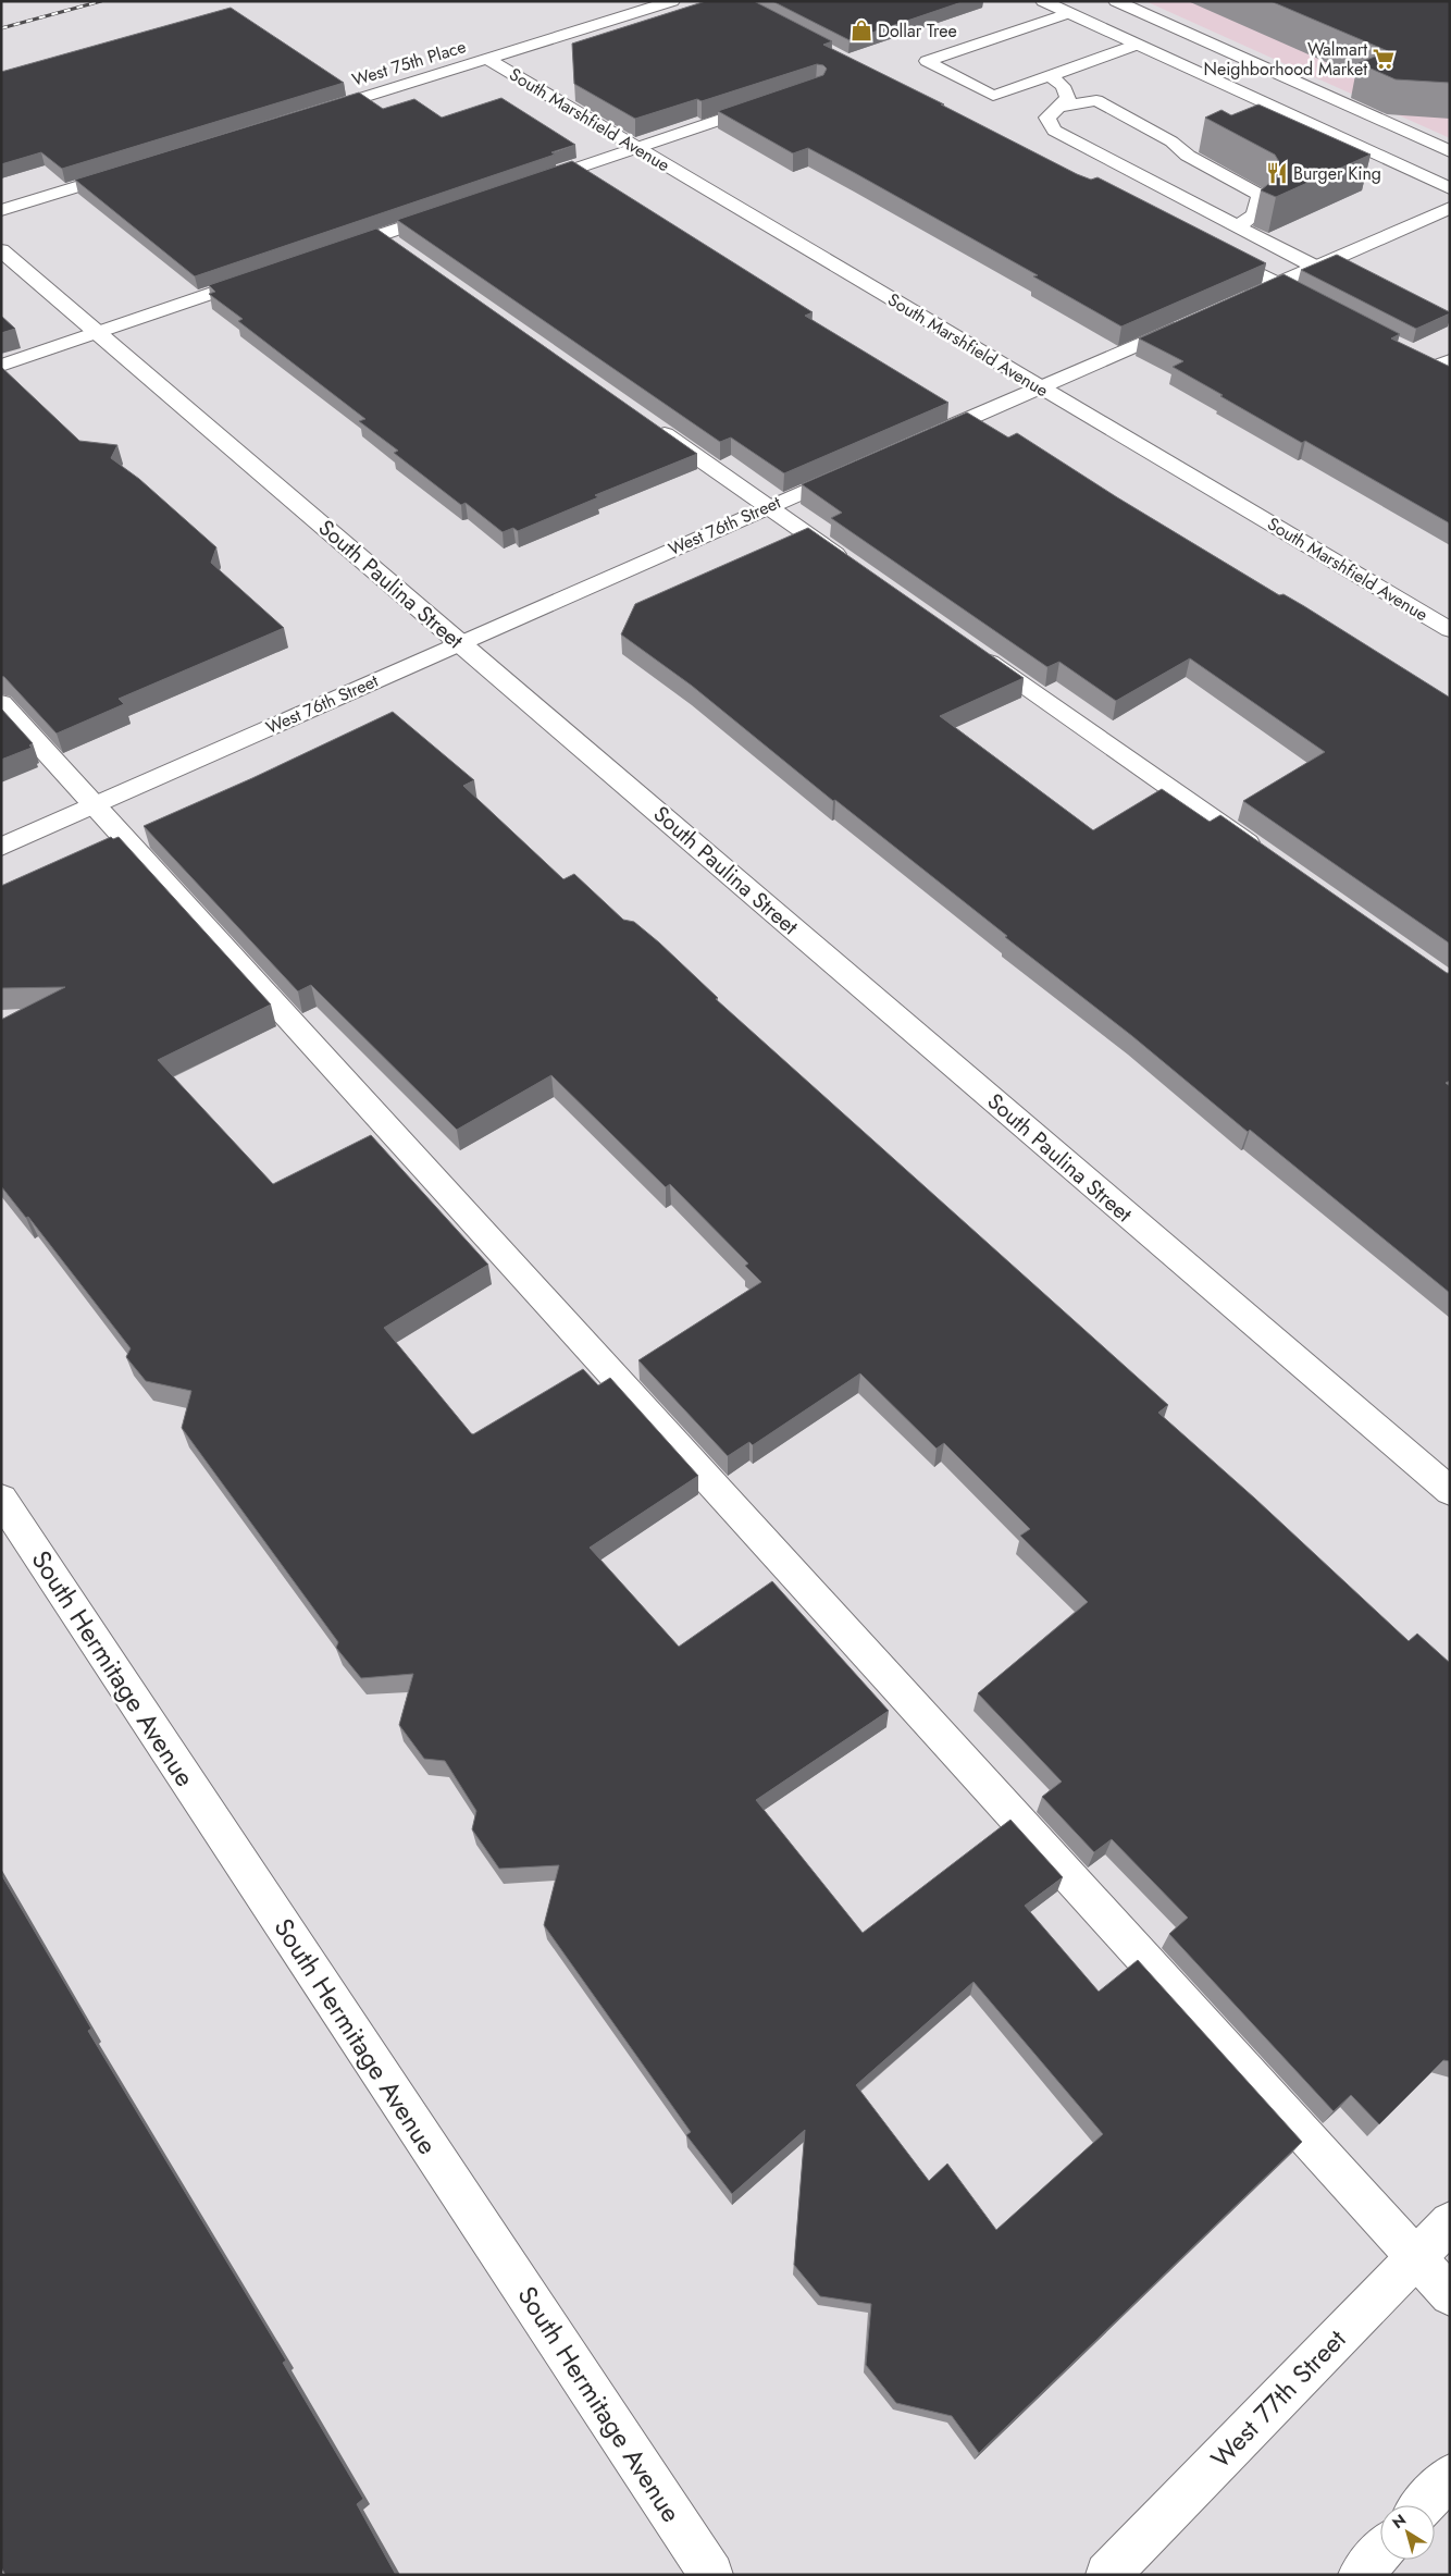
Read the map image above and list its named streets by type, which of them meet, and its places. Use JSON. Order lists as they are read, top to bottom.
{
  "streets": {
    "street": [
      "West 75th Place",
      "South Marshfield Avenue",
      "West 76th Street",
      "South Paulina Street",
      "South Hermitage Avenue",
      "West 77th Street"
    ]
  },
  "crossings": [
    ["West 75th Place", "South Marshfield Avenue"],
    ["West 76th Street", "South Paulina Street"]
  ],
  "places": {
    "shop": ["Dollar Tree"],
    "supermarket": ["Walmart Neighborhood Market"],
    "restaurant": ["Burger King"]
  },
  "north": "top left"
}
